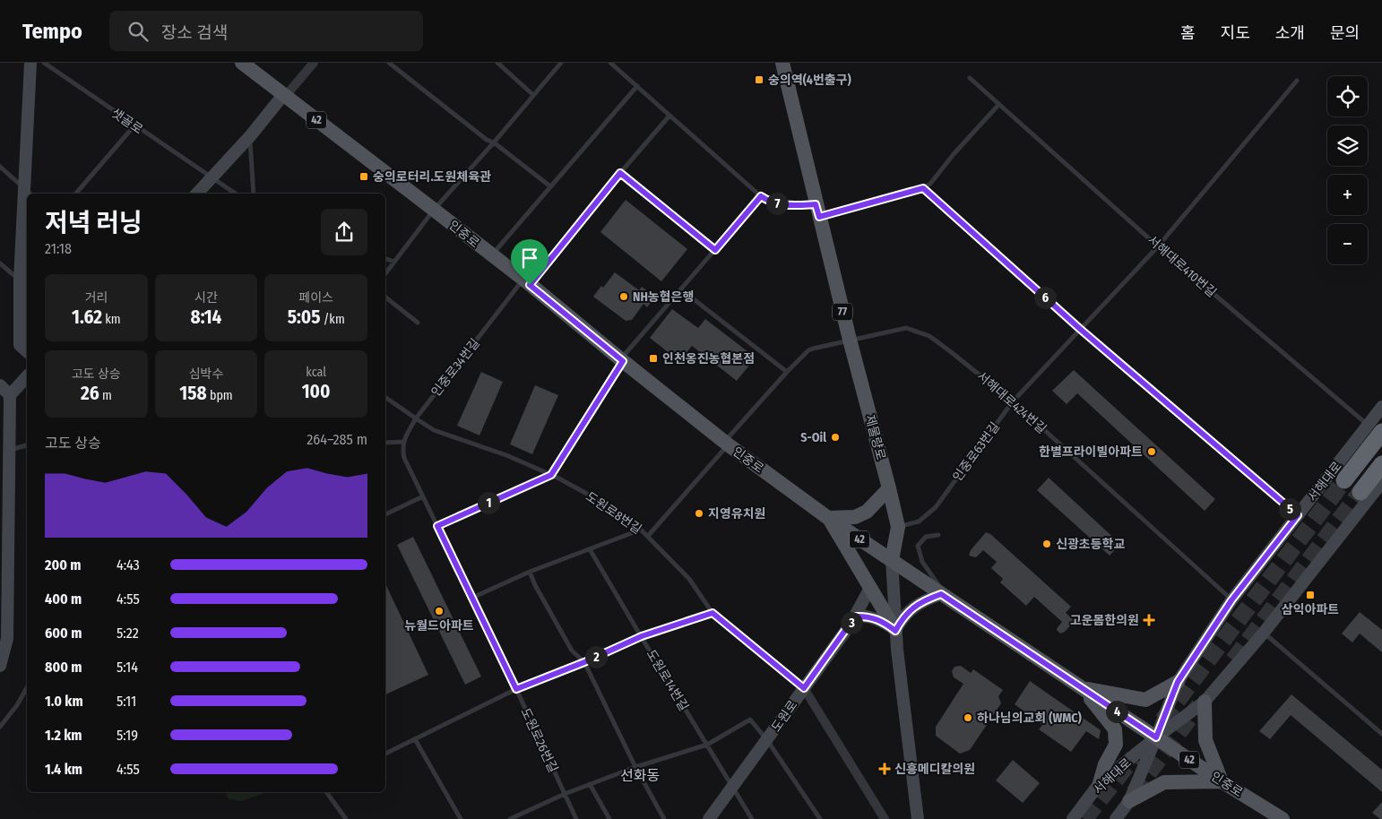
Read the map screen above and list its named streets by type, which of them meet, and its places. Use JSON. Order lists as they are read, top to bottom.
{
  "streets": {
    "main road": [
      "42",
      "인중로",
      "77",
      "제물량로",
      "서해대로",
      "도원로"
    ],
    "lane": [
      "샛골로",
      "서해대로410번길",
      "인중로34번길",
      "서해대로424번길",
      "인중로63번길",
      "도원로8번길",
      "도원로14번길",
      "도원로26번길"
    ]
  },
  "crossings": [
    ["인중로", "인중로34번길"],
    ["인중로", "서해대로424번길"],
    ["인중로", "제물량로"],
    ["인중로", "서해대로"],
    ["서해대로410번길", "인중로63번길"],
    ["서해대로410번길", "서해대로"],
    ["인중로34번길", "도원로8번길"],
    ["인중로34번길", "도원로26번길"],
    ["서해대로424번길", "제물량로"],
    ["서해대로424번길", "인중로63번길"],
    ["서해대로424번길", "서해대로"],
    ["서해대로424번길", "도원로8번길"],
    ["제물량로", "인중로63번길"],
    ["도원로8번길", "도원로"],
    ["도원로14번길", "도원로"]
  ],
  "districts": ["선화동"],
  "places": {
    "transit": [
      "숭의역(4번출구)",
      "숭의로터리.도원체육관",
      "인천옹진농협본점",
      "삼익아파트"
    ],
    "other": [
      "NH농협은행",
      "S-Oil",
      "한별프라이빌아파트",
      "지영유치원",
      "신광초등학교",
      "뉴월드아파트",
      "하나님의교회 (WMC)"
    ],
    "health": ["고운몸한의원", "신흥메디칼의원"]
  },
  "page": {
    "header": "Tempo",
    "search": "장소 검색",
    "nav": [
      "홈",
      "지도",
      "소개",
      "문의"
    ],
    "map_buttons": ["+", "−"],
    "pins": [
      "7",
      "6",
      "1",
      "5",
      "3",
      "2",
      "4"
    ],
    "heading": ["저녁 러닝", "21:18"],
    "stats": [
      ["거리", "1.62 km"],
      ["시간", "8:14"],
      ["페이스", "5:05 /km"],
      ["고도 상승", "26 m"],
      ["심박수", "158 bpm"],
      ["kcal", "100"]
    ],
    "chart": ["고도 상승", "264–285 m"],
    "list": [
      {
        "name": "200 m",
        "note": "4:43"
      },
      {
        "name": "400 m",
        "note": "4:55"
      },
      {
        "name": "600 m",
        "note": "5:22"
      },
      {
        "name": "800 m",
        "note": "5:14"
      },
      {
        "name": "1.0 km",
        "note": "5:11"
      },
      {
        "name": "1.2 km",
        "note": "5:19"
      },
      {
        "name": "1.4 km",
        "note": "4:55"
      }
    ]
  }
}
